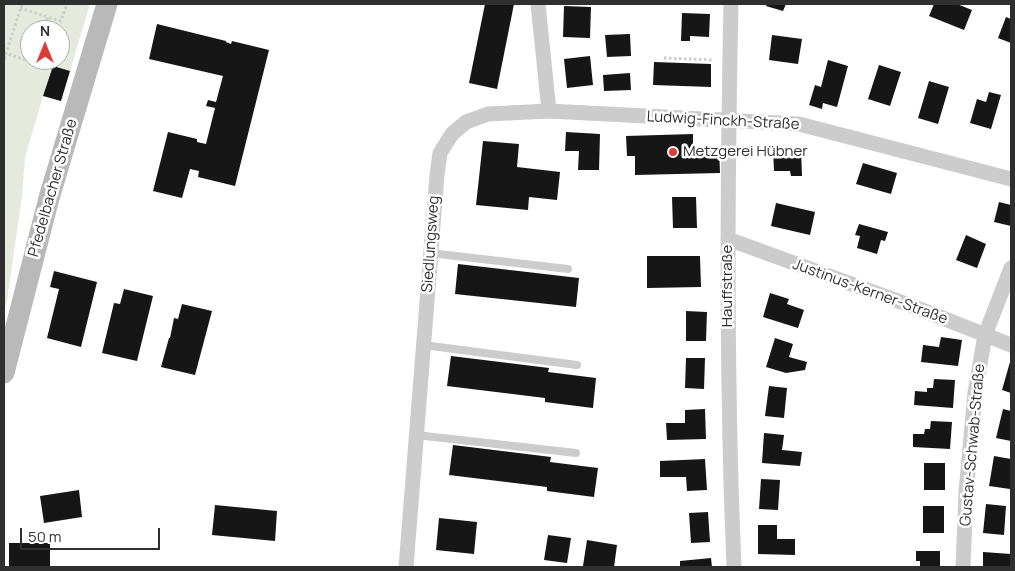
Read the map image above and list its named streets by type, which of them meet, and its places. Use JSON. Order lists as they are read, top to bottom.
{
  "streets": {
    "main road": ["Pfedelbacher Straße"],
    "street": [
      "Ludwig-Finckh-Straße",
      "Siedlungsweg",
      "Hauffstraße",
      "Justinus-Kerner-Straße",
      "Gustav-Schwab-Straße"
    ]
  },
  "crossings": [
    ["Ludwig-Finckh-Straße", "Siedlungsweg"],
    ["Ludwig-Finckh-Straße", "Hauffstraße"],
    ["Hauffstraße", "Justinus-Kerner-Straße"],
    ["Justinus-Kerner-Straße", "Gustav-Schwab-Straße"]
  ],
  "places": ["Metzgerei Hübner"],
  "scale_bar": "50 m",
  "north": "top"
}
